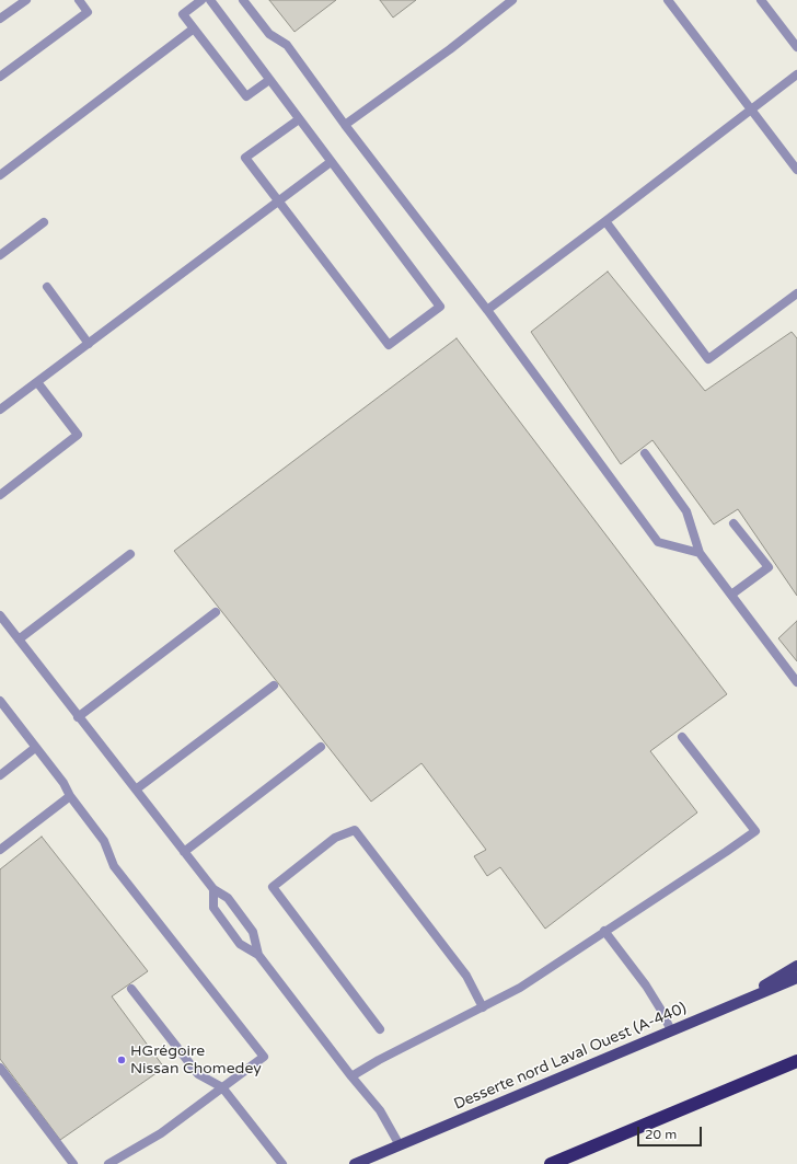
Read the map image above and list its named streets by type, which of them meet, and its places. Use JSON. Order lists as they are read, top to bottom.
{
  "streets": {
    "main road": ["Desserte nord Laval Ouest (A-440)"]
  },
  "places": ["HGrégoire Nissan Chomedey"],
  "scale_bar": "20 m"
}
